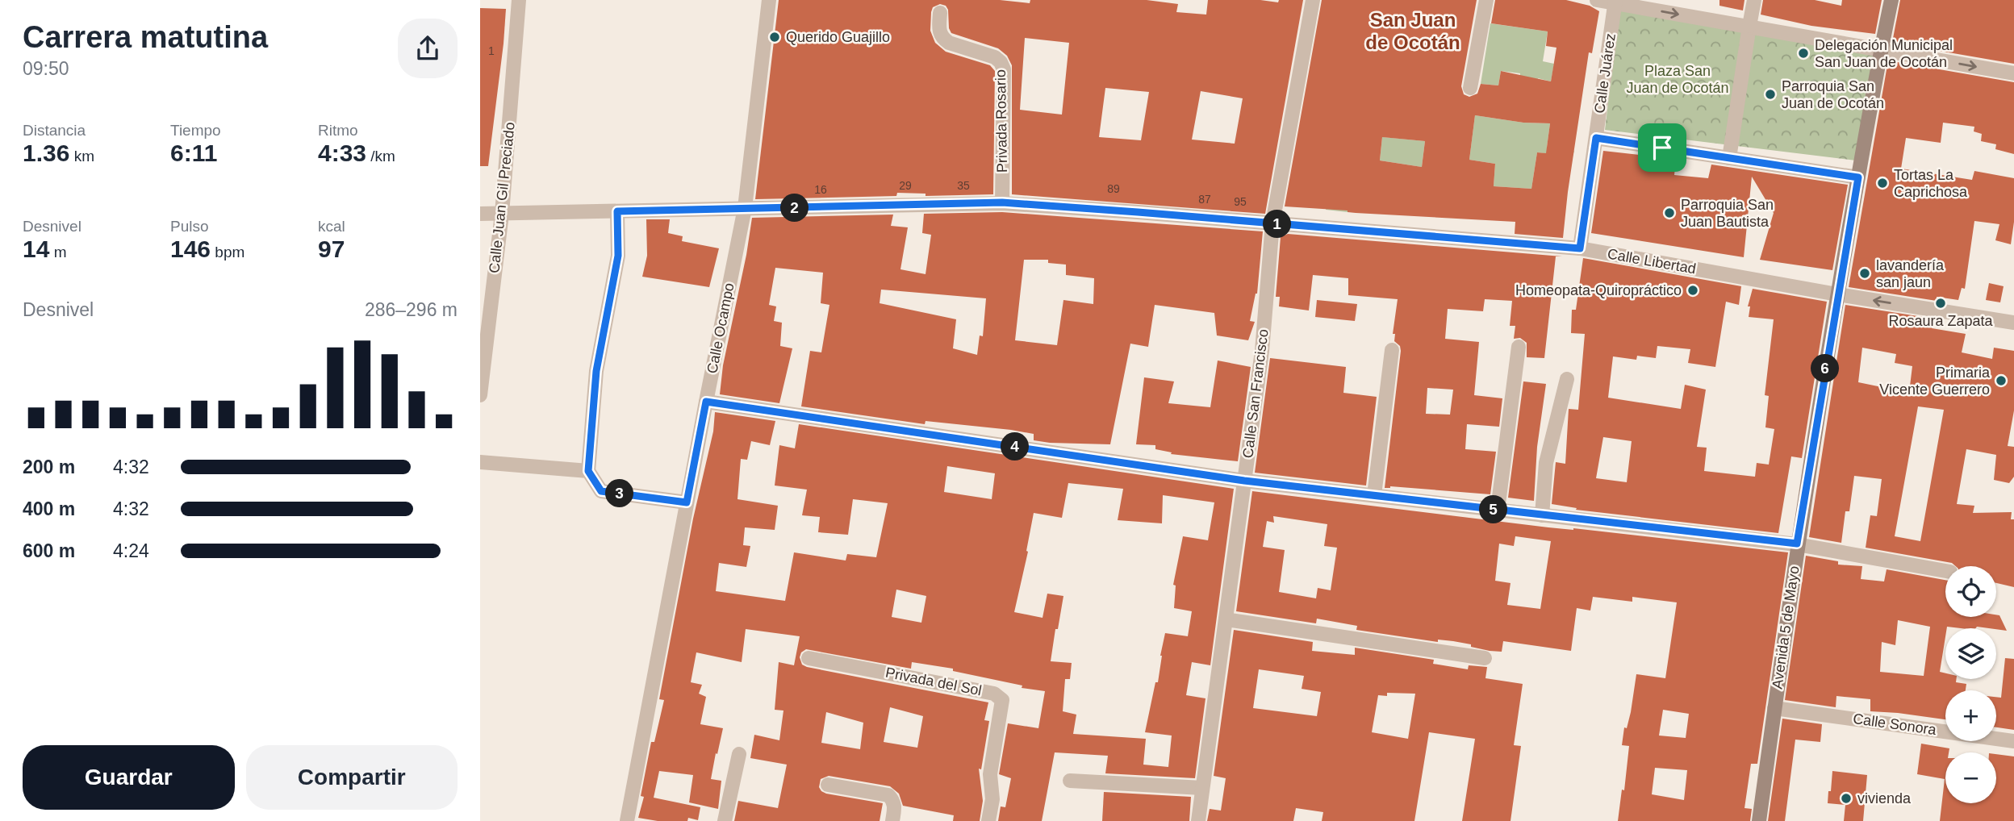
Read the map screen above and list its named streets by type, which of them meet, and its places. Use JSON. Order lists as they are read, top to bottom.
{
  "streets": {
    "main road": ["Avenida 5 de Mayo"],
    "street": [
      "Calle Juárez",
      "Privada Rosario",
      "Calle Juan Gil Preciado",
      "Calle Libertad",
      "Calle Ocampo",
      "Calle San Francisco",
      "Privada del Sol",
      "Calle Sonora"
    ]
  },
  "crossings": [
    ["Calle Juárez", "Calle Libertad"],
    ["Privada Rosario", "Calle Libertad"],
    ["Calle Juan Gil Preciado", "Calle Libertad"],
    ["Calle Libertad", "Calle Ocampo"],
    ["Calle Libertad", "Calle San Francisco"],
    ["Calle Libertad", "Avenida 5 de Mayo"],
    ["Avenida 5 de Mayo", "Calle Sonora"]
  ],
  "districts": ["San Juan de Ocotán"],
  "parks": ["Plaza San Juan de Ocotán"],
  "places": [
    "Querido Guajillo",
    "Delegación Municipal San Juan de Ocotán",
    "Parroquia San Juan de Ocotán",
    "Tortas La Caprichosa",
    "Parroquia San Juan Bautista",
    "lavandería san jaun",
    "Homeopata-Quiropráctico",
    "Rosaura Zapata",
    "Primaria Vicente Guerrero",
    "vivienda"
  ],
  "house_numbers": [
    "1",
    "29",
    "35",
    "89",
    "16",
    "87",
    "95"
  ],
  "page": {
    "heading": ["Carrera matutina", "09:50"],
    "stats": [
      ["Distancia", "1.36 km"],
      ["Tiempo", "6:11"],
      ["Ritmo", "4:33 /km"],
      ["Desnivel", "14 m"],
      ["Pulso", "146 bpm"],
      ["kcal", "97"]
    ],
    "pins": [
      "2",
      "1",
      "6",
      "4",
      "3",
      "5"
    ],
    "chart": ["Desnivel", "286–296 m"],
    "list": [
      {
        "name": "200 m",
        "note": "4:32"
      },
      {
        "name": "400 m",
        "note": "4:32"
      },
      {
        "name": "600 m",
        "note": "4:24"
      }
    ],
    "map_buttons": ["+", "−"],
    "buttons": ["Guardar", "Compartir"]
  }
}
